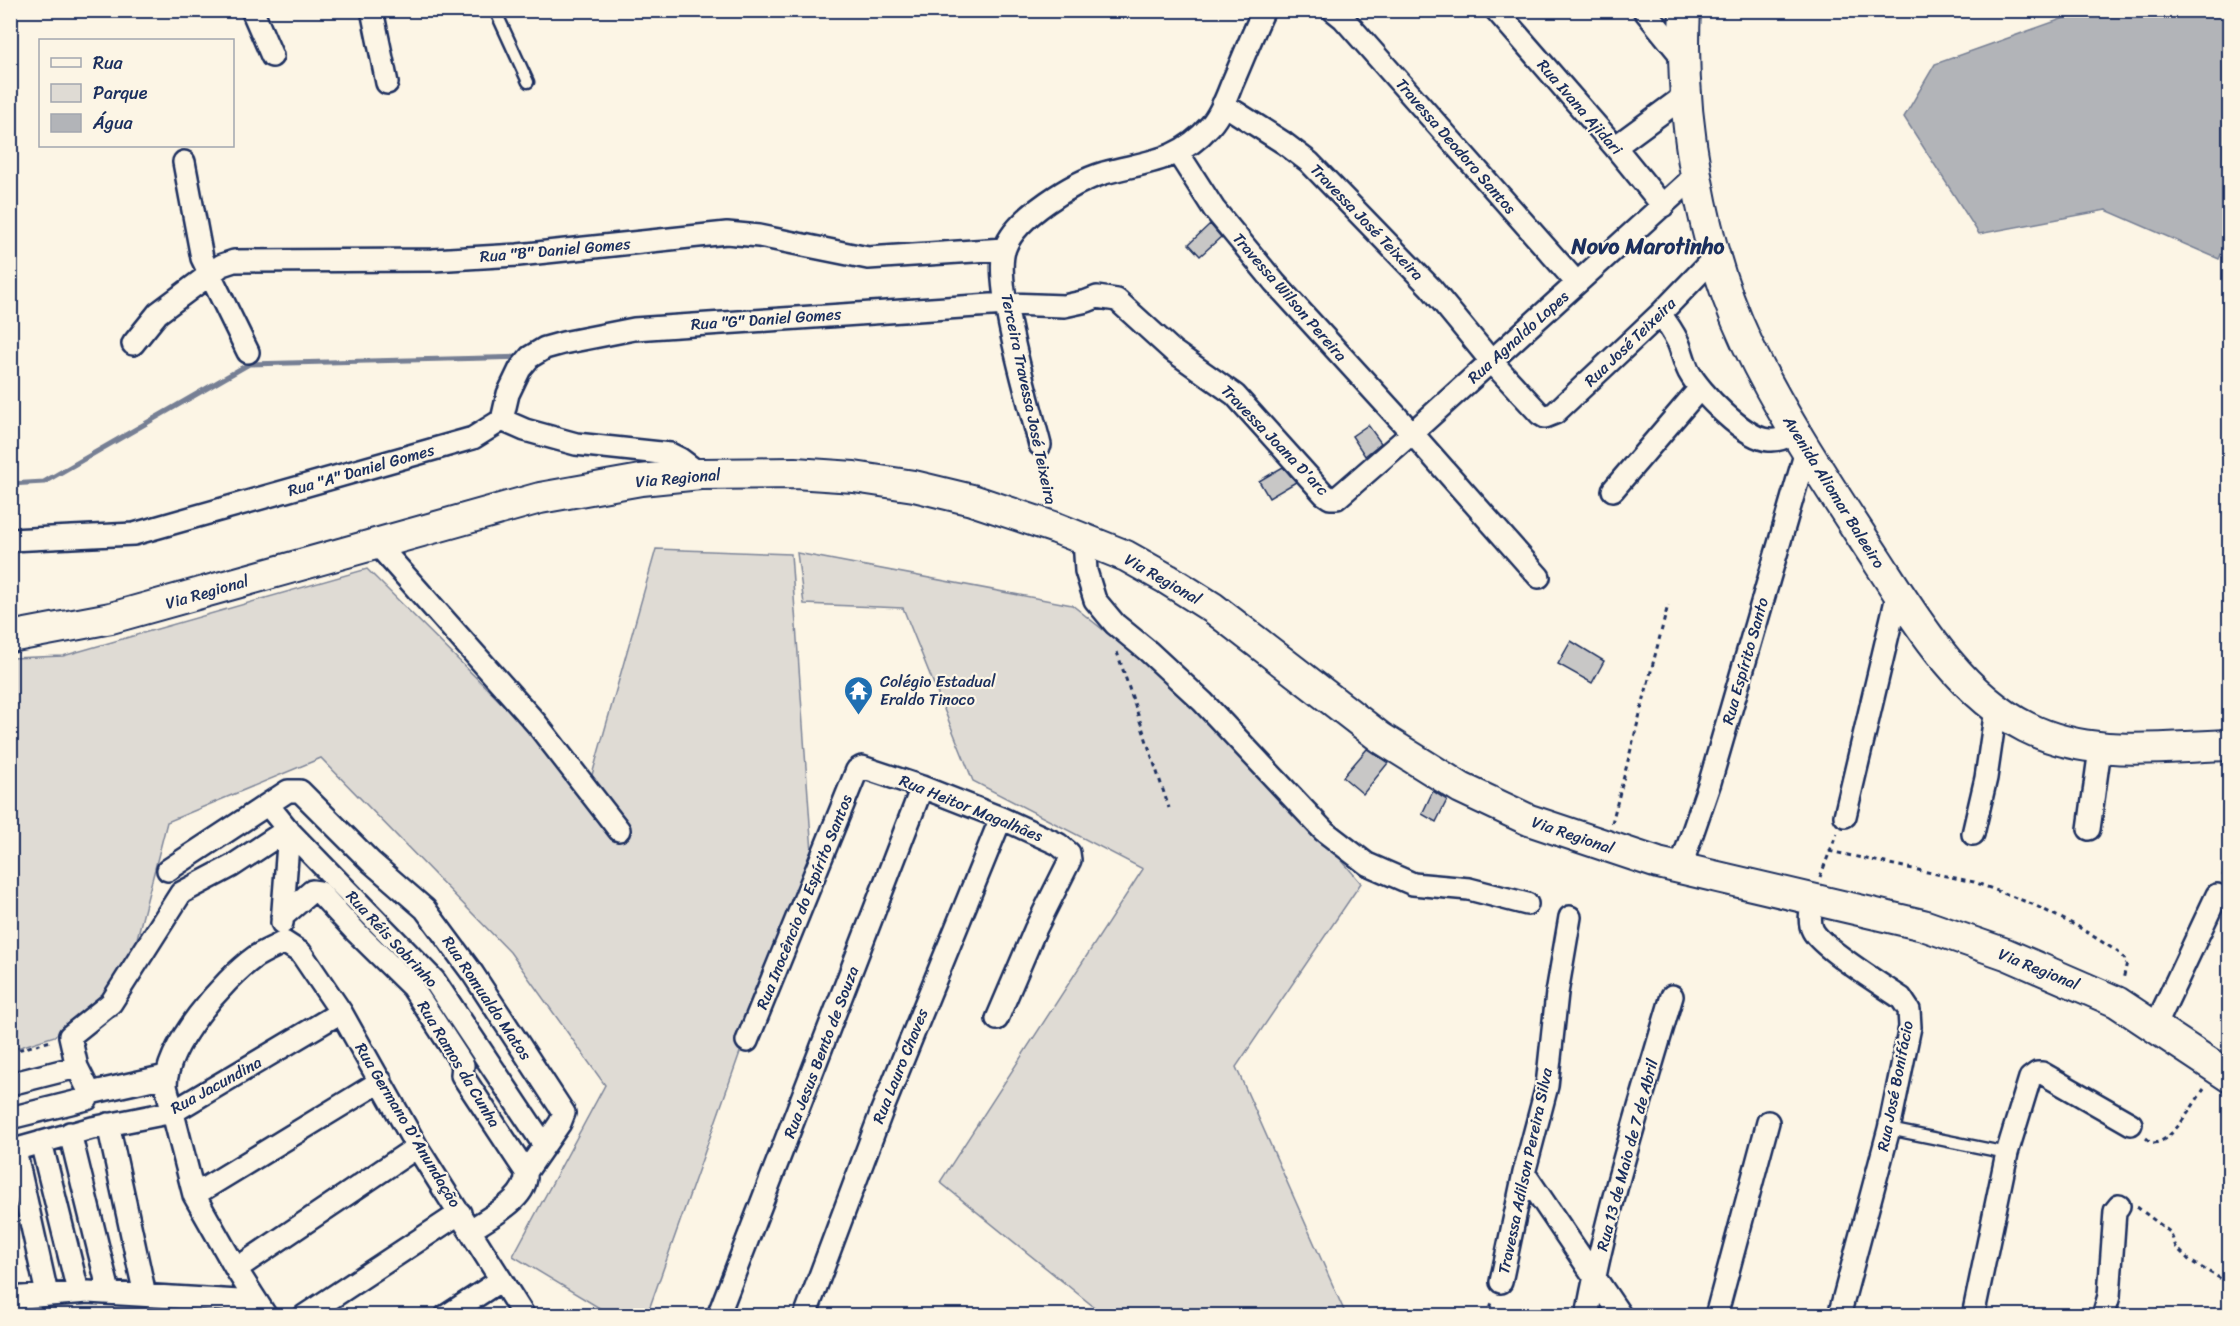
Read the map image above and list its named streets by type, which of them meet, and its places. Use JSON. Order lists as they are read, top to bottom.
{
  "streets": {
    "main road": ["Via Regional", "Avenida Aliomar Baleeiro"],
    "street": [
      "Rua Ivana Ajidari",
      "Travessa Deodoro Santos",
      "Travessa José Teixeira",
      "Rua \"B\" Daniel Gomes",
      "Travessa Wilson Pereira",
      "Rua \"G\" Daniel Gomes",
      "Rua Agnaldo Lopes",
      "Rua José Teixeira",
      "Terceira Travessa José Teixeira",
      "Travessa Joana D'arc",
      "Rua \"A\" Daniel Gomes",
      "Rua Espírito Santo",
      "Rua Heitor Magalhães",
      "Rua Inocêncio do Espírito Santos",
      "Rua Réis Sobrinho",
      "Rua Romualdo Matos",
      "Rua Jesus Bento de Souza",
      "Rua Ramos da Cunha",
      "Rua Lauro Chaves",
      "Rua Jacundina",
      "Rua José Bonifácio",
      "Rua Germano D'Anundação",
      "Rua 13 de Maio de 7 de Abril",
      "Travessa Adilson Pereira Silva"
    ]
  },
  "crossings": [
    ["Rua Ivana Ajidari", "Rua Agnaldo Lopes"],
    ["Travessa Deodoro Santos", "Rua Agnaldo Lopes"],
    ["Travessa José Teixeira", "Rua Agnaldo Lopes"],
    ["Travessa José Teixeira", "Rua José Teixeira"],
    ["Rua \"B\" Daniel Gomes", "Terceira Travessa José Teixeira"],
    ["Travessa Wilson Pereira", "Rua Agnaldo Lopes"],
    ["Rua \"G\" Daniel Gomes", "Terceira Travessa José Teixeira"],
    ["Rua \"G\" Daniel Gomes", "Travessa Joana D'arc"],
    ["Rua \"G\" Daniel Gomes", "Rua \"A\" Daniel Gomes"],
    ["Rua Agnaldo Lopes", "Travessa Joana D'arc"],
    ["Rua Agnaldo Lopes", "Avenida Aliomar Baleeiro"],
    ["Rua José Teixeira", "Avenida Aliomar Baleeiro"],
    ["Terceira Travessa José Teixeira", "Via Regional"],
    ["Via Regional", "Rua Espírito Santo"],
    ["Via Regional", "Rua José Bonifácio"],
    ["Avenida Aliomar Baleeiro", "Rua Espírito Santo"],
    ["Rua Heitor Magalhães", "Rua Inocêncio do Espírito Santos"],
    ["Rua Heitor Magalhães", "Rua Jesus Bento de Souza"],
    ["Rua Heitor Magalhães", "Rua Lauro Chaves"],
    ["Rua Réis Sobrinho", "Rua Romualdo Matos"],
    ["Rua Romualdo Matos", "Rua Ramos da Cunha"],
    ["Rua Romualdo Matos", "Rua Germano D'Anundação"],
    ["Rua Jacundina", "Rua Germano D'Anundação"]
  ],
  "districts": ["Novo Marotinho"],
  "places": {
    "temple": ["Colégio Estadual Eraldo Tinoco"]
  },
  "legend": ["Rua", "Parque", "Água"]
}
